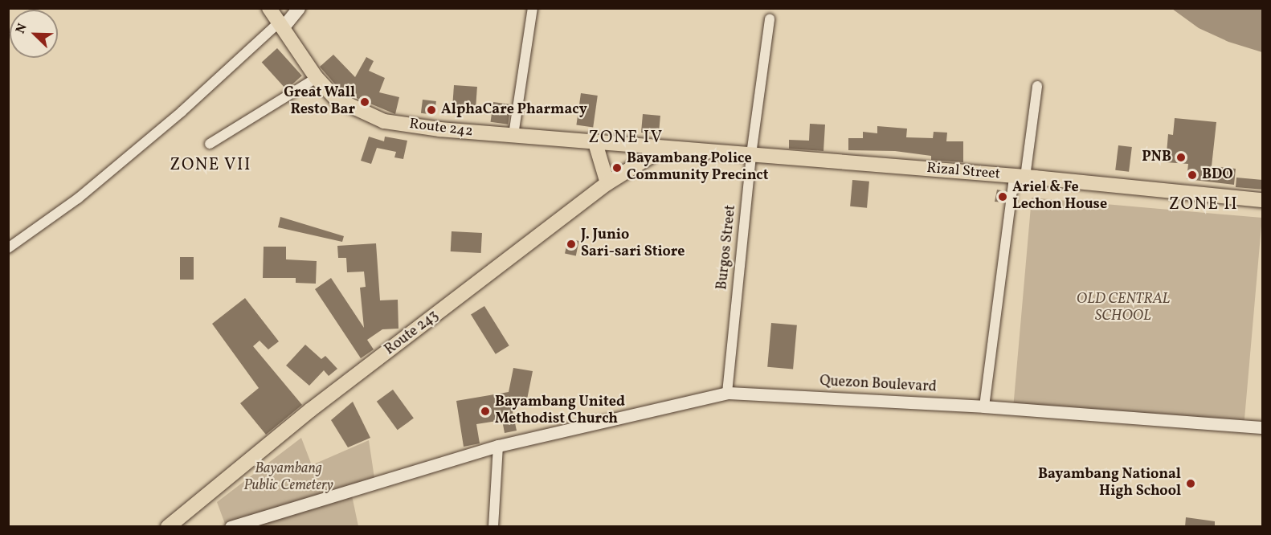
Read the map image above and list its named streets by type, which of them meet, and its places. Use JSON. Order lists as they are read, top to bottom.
{
  "streets": {
    "main road": ["Route 242", "Rizal Street", "Route 243"],
    "street": ["Burgos Street", "Quezon Boulevard"]
  },
  "crossings": [
    ["Route 242", "Rizal Street"],
    ["Route 242", "Route 243"],
    ["Rizal Street", "Burgos Street"],
    ["Rizal Street", "Route 243"],
    ["Burgos Street", "Quezon Boulevard"]
  ],
  "districts": ["ZONE IV", "ZONE VII", "ZONE II"],
  "parks": ["OLD CENTRAL SCHOOL", "Bayambang Public Cemetery"],
  "places": [
    "Great Wall Resto Bar",
    "AlphaCare Pharmacy",
    "PNB",
    "Bayambang Police Community Precinct",
    "BDO",
    "Ariel & Fe Lechon House",
    "J. Junio Sari-sari Stiore",
    "Bayambang United Methodist Church",
    "Bayambang National High School"
  ],
  "north": "top left"
}
